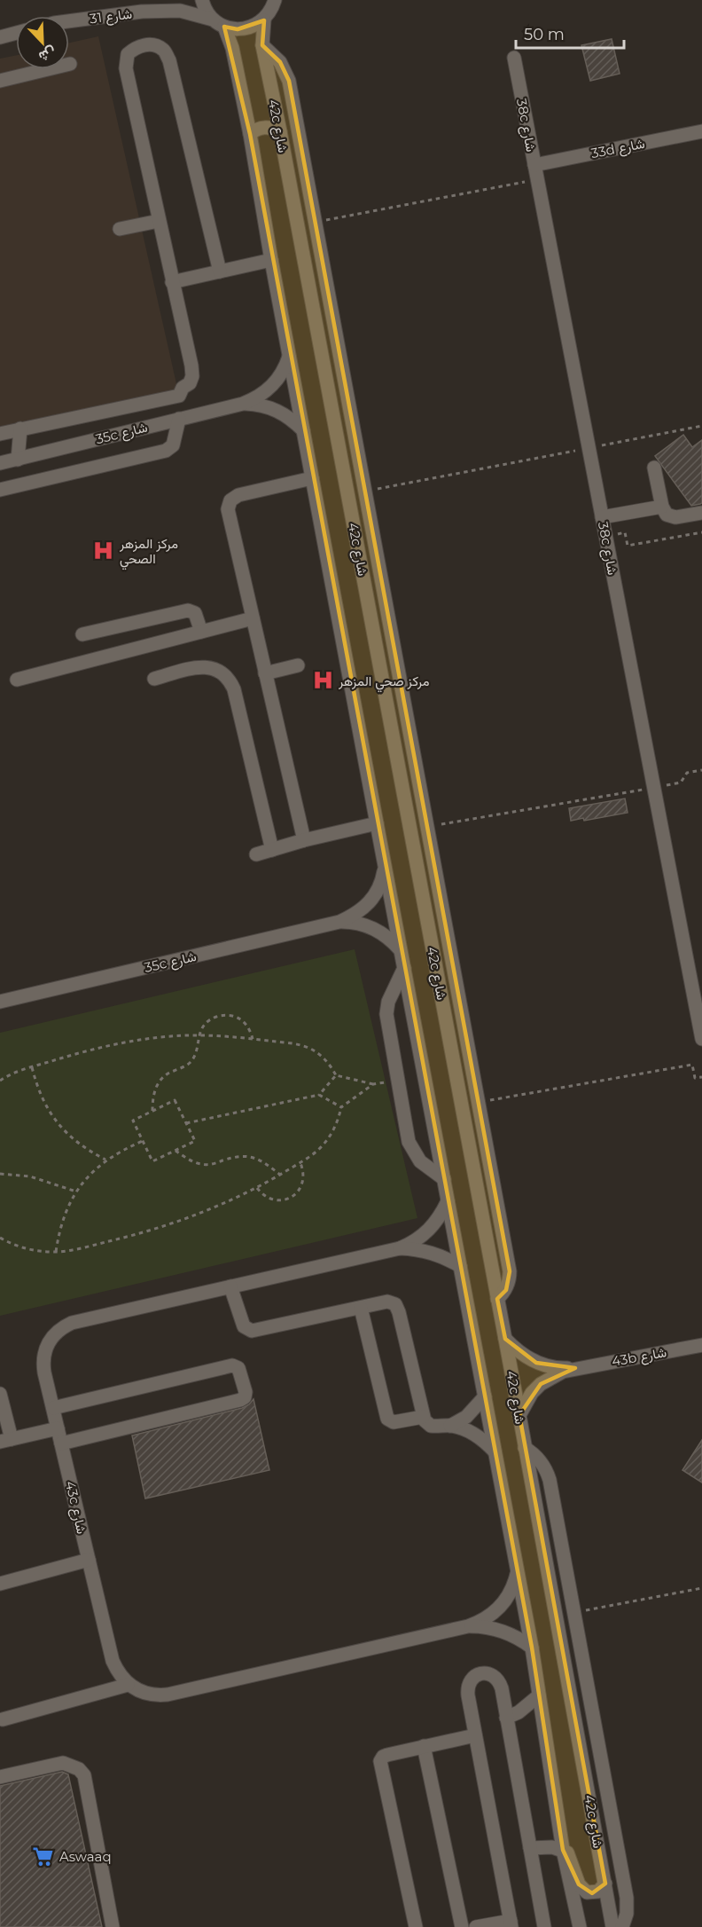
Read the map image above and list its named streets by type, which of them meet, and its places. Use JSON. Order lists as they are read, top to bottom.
{
  "streets": {
    "street": [
      "شارع 31",
      "38c شارع",
      "42c شارع",
      "33d شارع",
      "35c شارع",
      "43b شارع",
      "43c شارع"
    ]
  },
  "crossings": [
    ["شارع 31", "42c شارع"],
    ["38c شارع", "33d شارع"],
    ["42c شارع", "43b شارع"]
  ],
  "places": {
    "hospital": ["مركز المزهر الصحي", "مركز صحي المزهر"],
    "supermarket": ["Aswaaq"]
  },
  "scale_bar": "50 m",
  "north": "bottom right"
}
